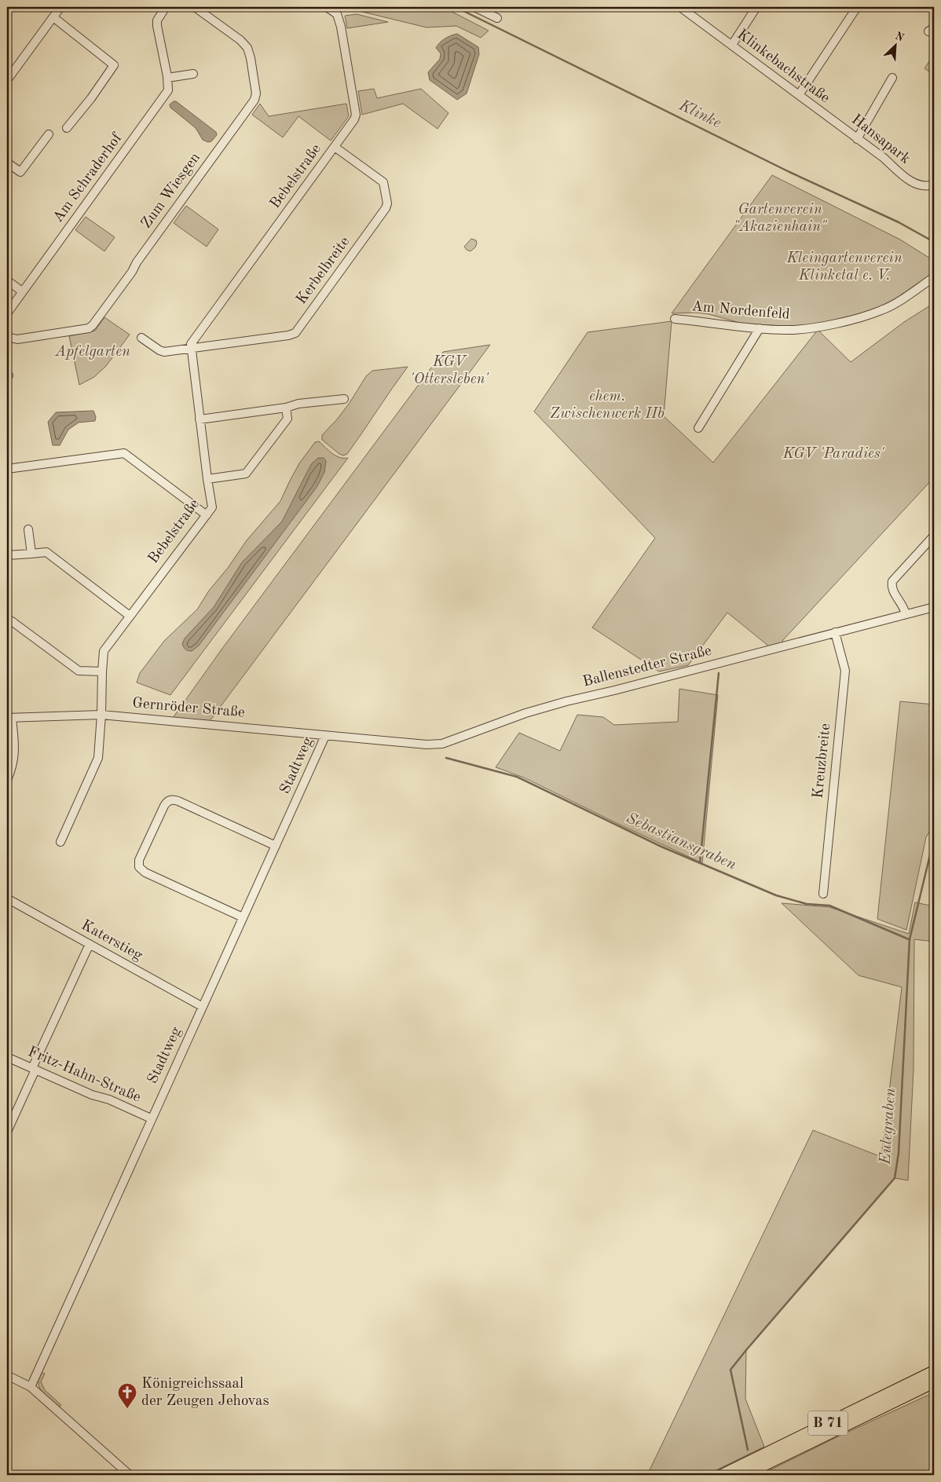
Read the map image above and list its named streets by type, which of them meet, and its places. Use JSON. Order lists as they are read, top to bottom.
{
  "streets": {
    "highway": ["B 71"],
    "street": [
      "Klinkebachstraße",
      "Hansapark",
      "Bebelstraße",
      "Am Schraderhof",
      "Zum Wiesgen",
      "Kerbelbreite",
      "Am Nordenfeld",
      "Ballenstedter Straße",
      "Gernröder Straße",
      "Kreuzbreite",
      "Stadtweg",
      "Katerstieg",
      "Fritz-Hahn-Straße"
    ]
  },
  "crossings": [
    ["Klinkebachstraße", "Hansapark"],
    ["Bebelstraße", "Kerbelbreite"],
    ["Bebelstraße", "Gernröder Straße"],
    ["Ballenstedter Straße", "Gernröder Straße"],
    ["Ballenstedter Straße", "Kreuzbreite"],
    ["Gernröder Straße", "Stadtweg"],
    ["Stadtweg", "Katerstieg"],
    ["Stadtweg", "Fritz-Hahn-Straße"]
  ],
  "water": ["Klinke", "Sebastiansgraben", "Eulegraben"],
  "parks": [
    "Gartenverein \"Akazienhain\"",
    "Kleingartenverein Klinketal e. V.",
    "Apfelgarten",
    "KGV 'Ottersleben'",
    "ehem. Zwischenwerk IIb",
    "KGV 'Paradies'"
  ],
  "places": {
    "church": ["Königreichssaal der Zeugen Jehovas"]
  },
  "north": "top right"
}
